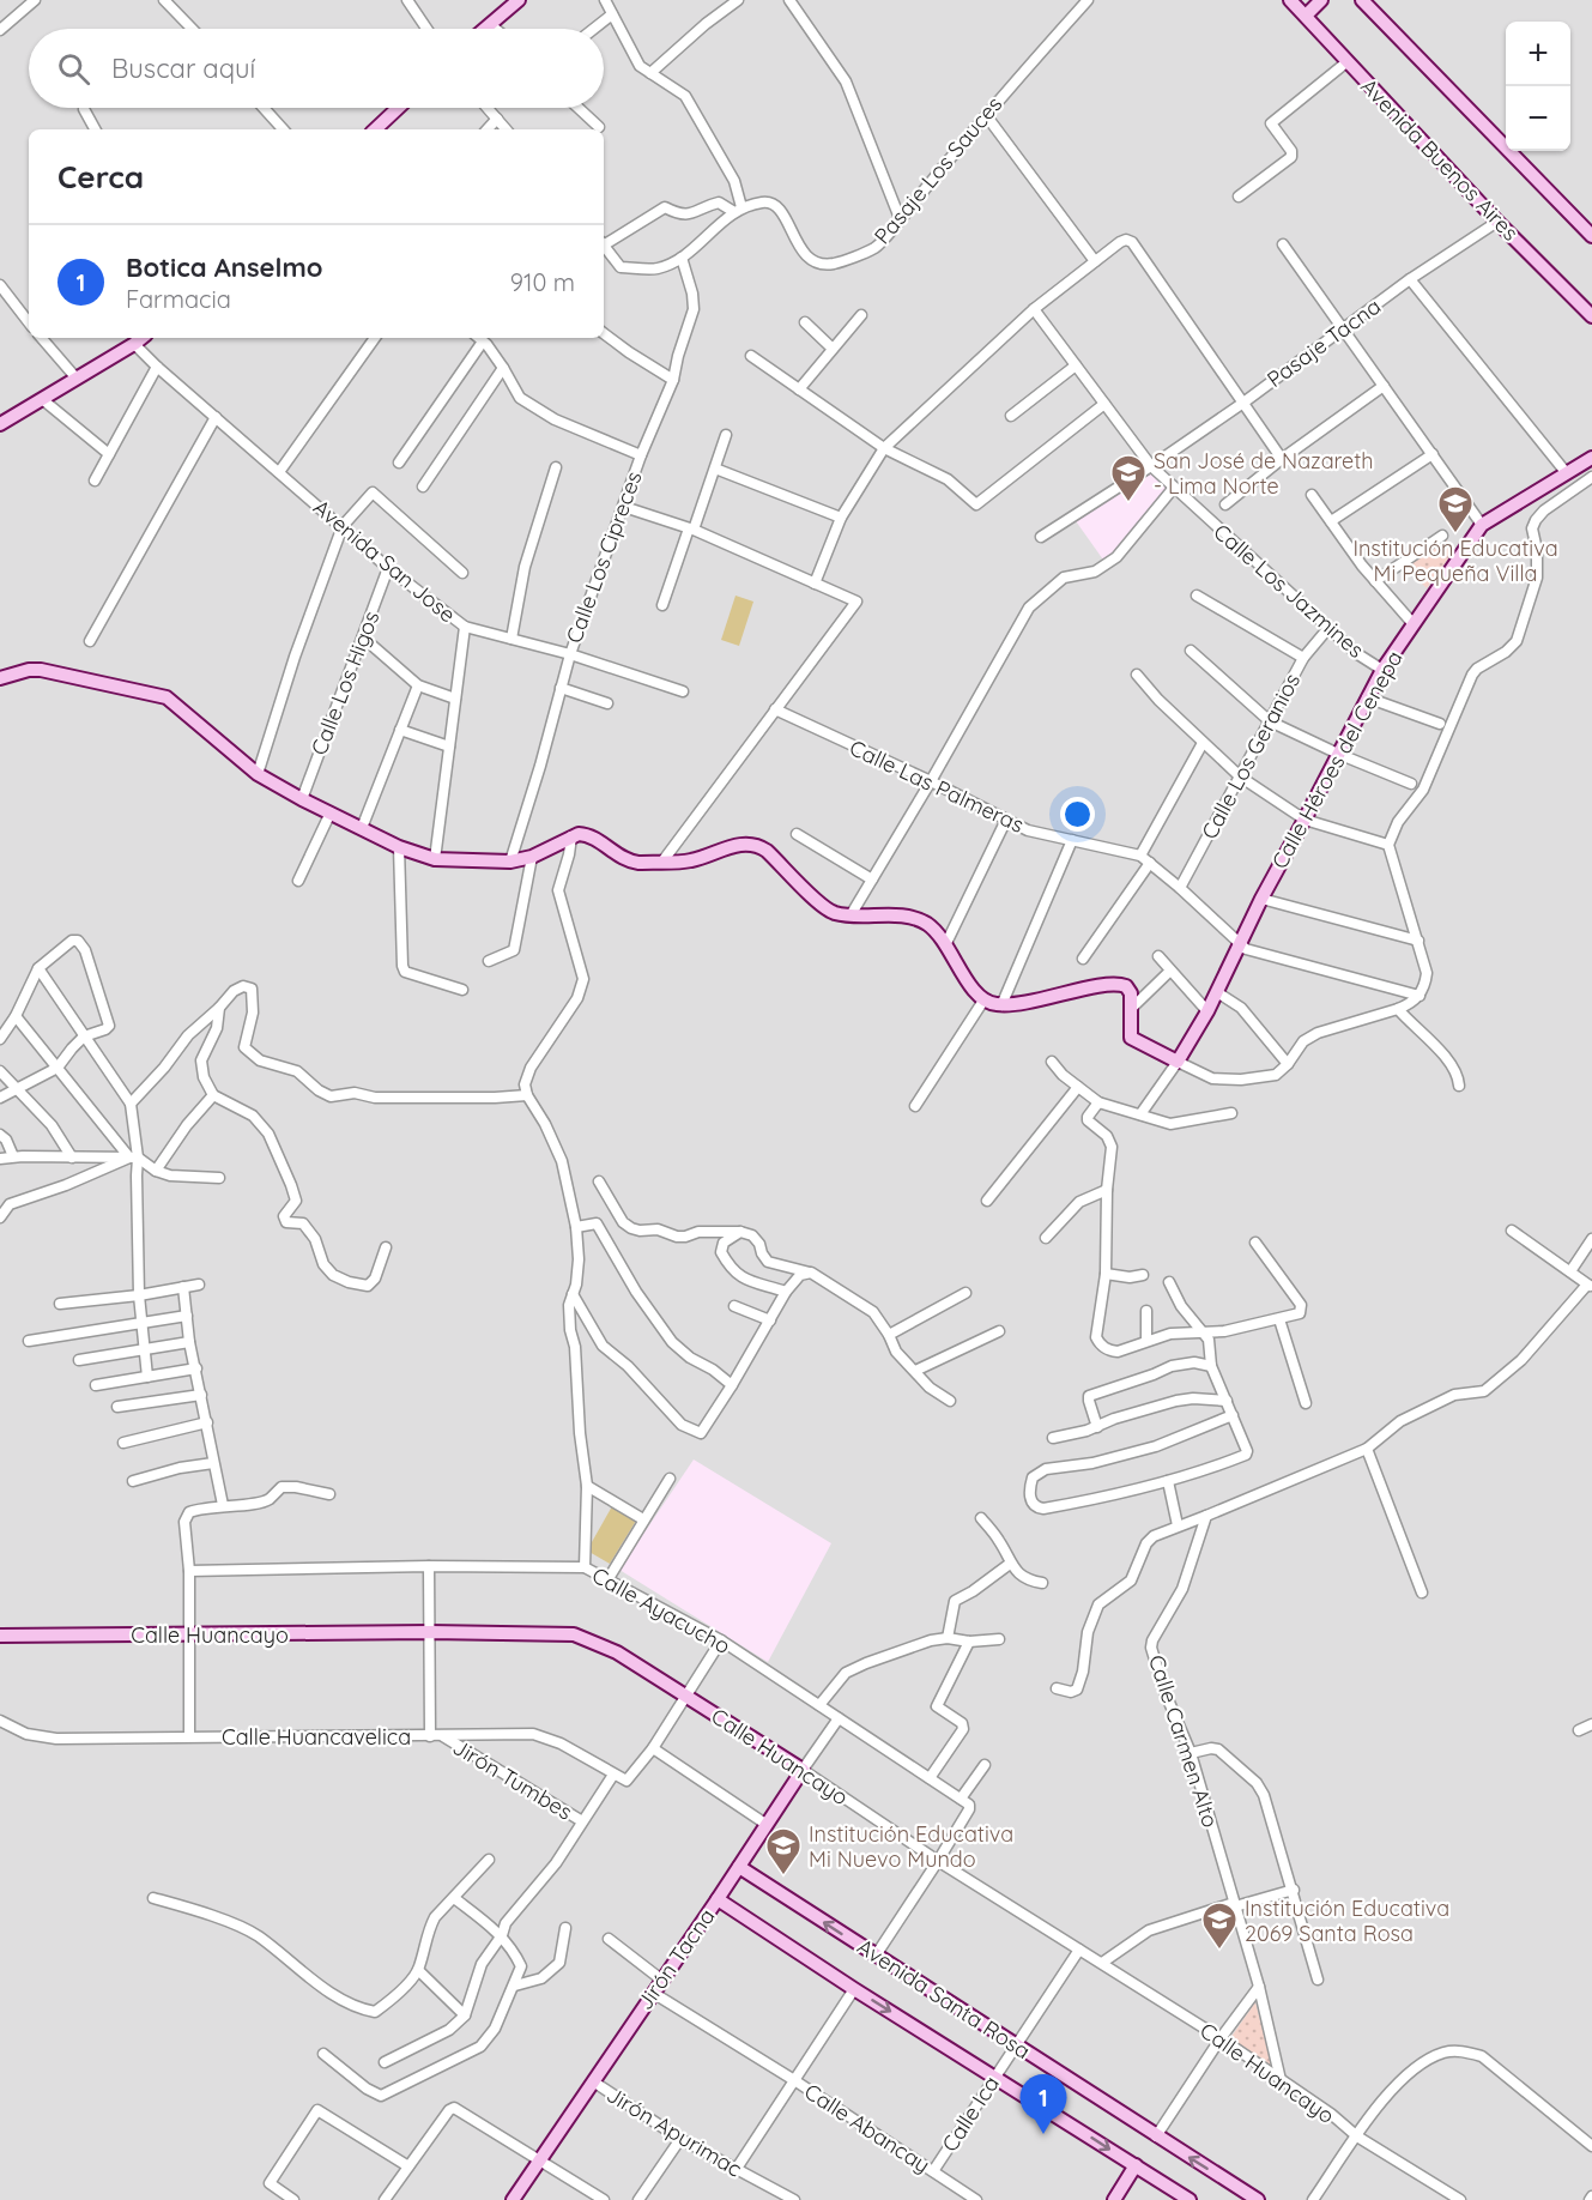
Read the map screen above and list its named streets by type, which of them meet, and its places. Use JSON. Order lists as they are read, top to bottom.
{
  "streets": {
    "street": [
      "Avenida Buenos Aires",
      "Pasaje Los Sauces",
      "Pasaje Tacna",
      "Calle Los Cipreces",
      "Avenida San Jose",
      "Calle Los Jazmines",
      "Calle Los Higos",
      "Calle Los Geranios",
      "Calle Héroes del Cenepa",
      "Calle Las Palmeras",
      "Calle Ayacucho",
      "Calle Huancayo",
      "Calle Huancavelica",
      "Calle Carmen Alto",
      "Jirón Tumbes",
      "Jirón Tacna",
      "Avenida Santa Rosa",
      "Calle Ica",
      "Calle Abancay",
      "Jirón Apurimac"
    ]
  },
  "crossings": [
    ["Avenida Buenos Aires", "Pasaje Tacna"],
    ["Pasaje Tacna", "Calle Los Jazmines"],
    ["Calle Los Cipreces", "Avenida San Jose"],
    ["Avenida San Jose", "Calle Los Higos"],
    ["Calle Los Jazmines", "Calle Los Geranios"],
    ["Calle Los Jazmines", "Calle Héroes del Cenepa"],
    ["Calle Los Geranios", "Calle Las Palmeras"],
    ["Calle Héroes del Cenepa", "Calle Las Palmeras"],
    ["Calle Ayacucho", "Jirón Tacna"],
    ["Calle Huancayo", "Calle Carmen Alto"],
    ["Calle Huancayo", "Jirón Tacna"],
    ["Calle Huancayo", "Calle Ica"],
    ["Calle Huancavelica", "Jirón Tumbes"],
    ["Jirón Tacna", "Avenida Santa Rosa"],
    ["Jirón Tacna", "Calle Abancay"],
    ["Jirón Tacna", "Jirón Apurimac"],
    ["Avenida Santa Rosa", "Calle Ica"],
    ["Calle Ica", "Calle Abancay"]
  ],
  "places": {
    "school or university": [
      "San José de Nazareth - Lima Norte",
      "Institución Educativa Mi Pequeña Villa",
      "Institución Educativa Mi Nuevo Mundo",
      "Institución Educativa 2069 Santa Rosa"
    ]
  },
  "page": {
    "map_buttons": ["+", "−"],
    "search": "Buscar aquí",
    "heading": "Cerca",
    "list": [
      {
        "mark": "1",
        "name": "Botica Anselmo",
        "note": "Farmacia",
        "value": "910 m"
      }
    ],
    "pins": "1"
  }
}
